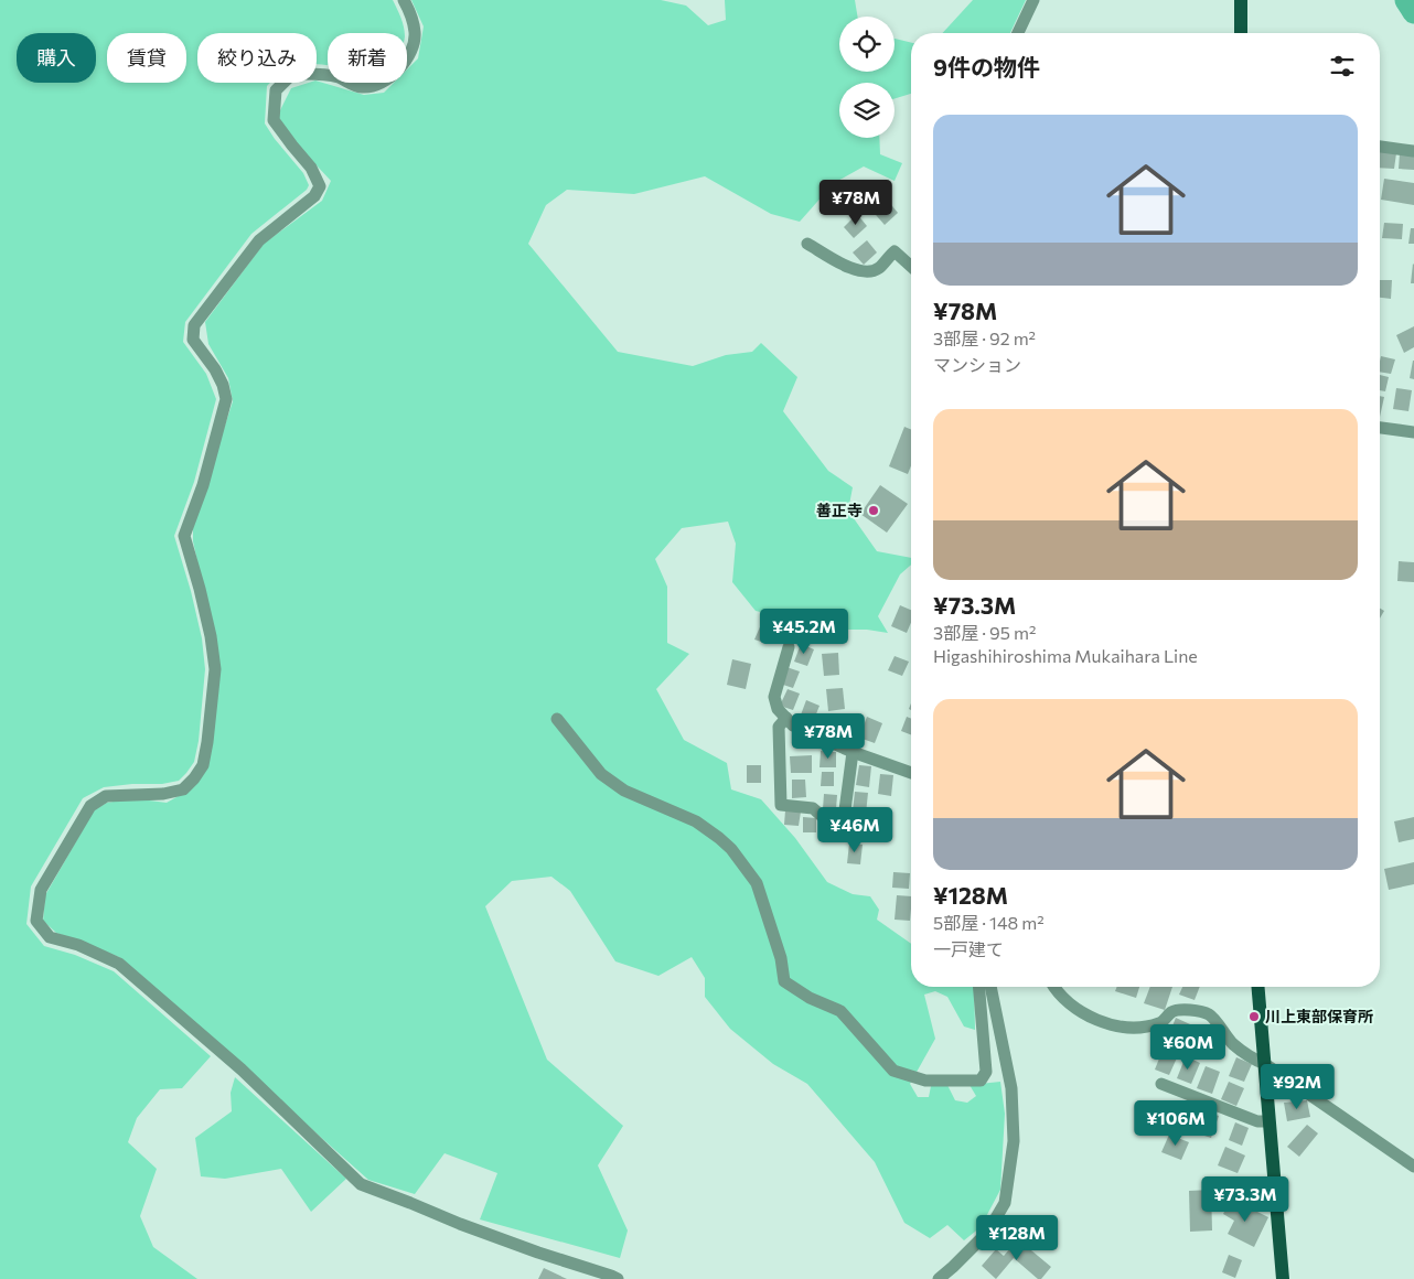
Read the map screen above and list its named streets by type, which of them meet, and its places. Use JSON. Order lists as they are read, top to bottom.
{
  "places": ["善正寺", "川上東部保育所"],
  "page": {
    "chip": [
      "購入",
      "賃貸",
      "絞り込み",
      "新着"
    ],
    "heading": "9件の物件",
    "list": [
      {
        "name": "¥78M",
        "note": "3部屋 · 92 m² · マンション"
      },
      {
        "name": "¥73.3M",
        "note": "3部屋 · 95 m² · Higashihiroshima Mukaihara Line"
      },
      {
        "name": "¥128M",
        "note": "5部屋 · 148 m² · 一戸建て"
      }
    ],
    "price": [
      "¥78M",
      "¥45.2M",
      "¥78M",
      "¥46M",
      "¥60M",
      "¥92M",
      "¥106M",
      "¥73.3M",
      "¥128M"
    ]
  }
}
